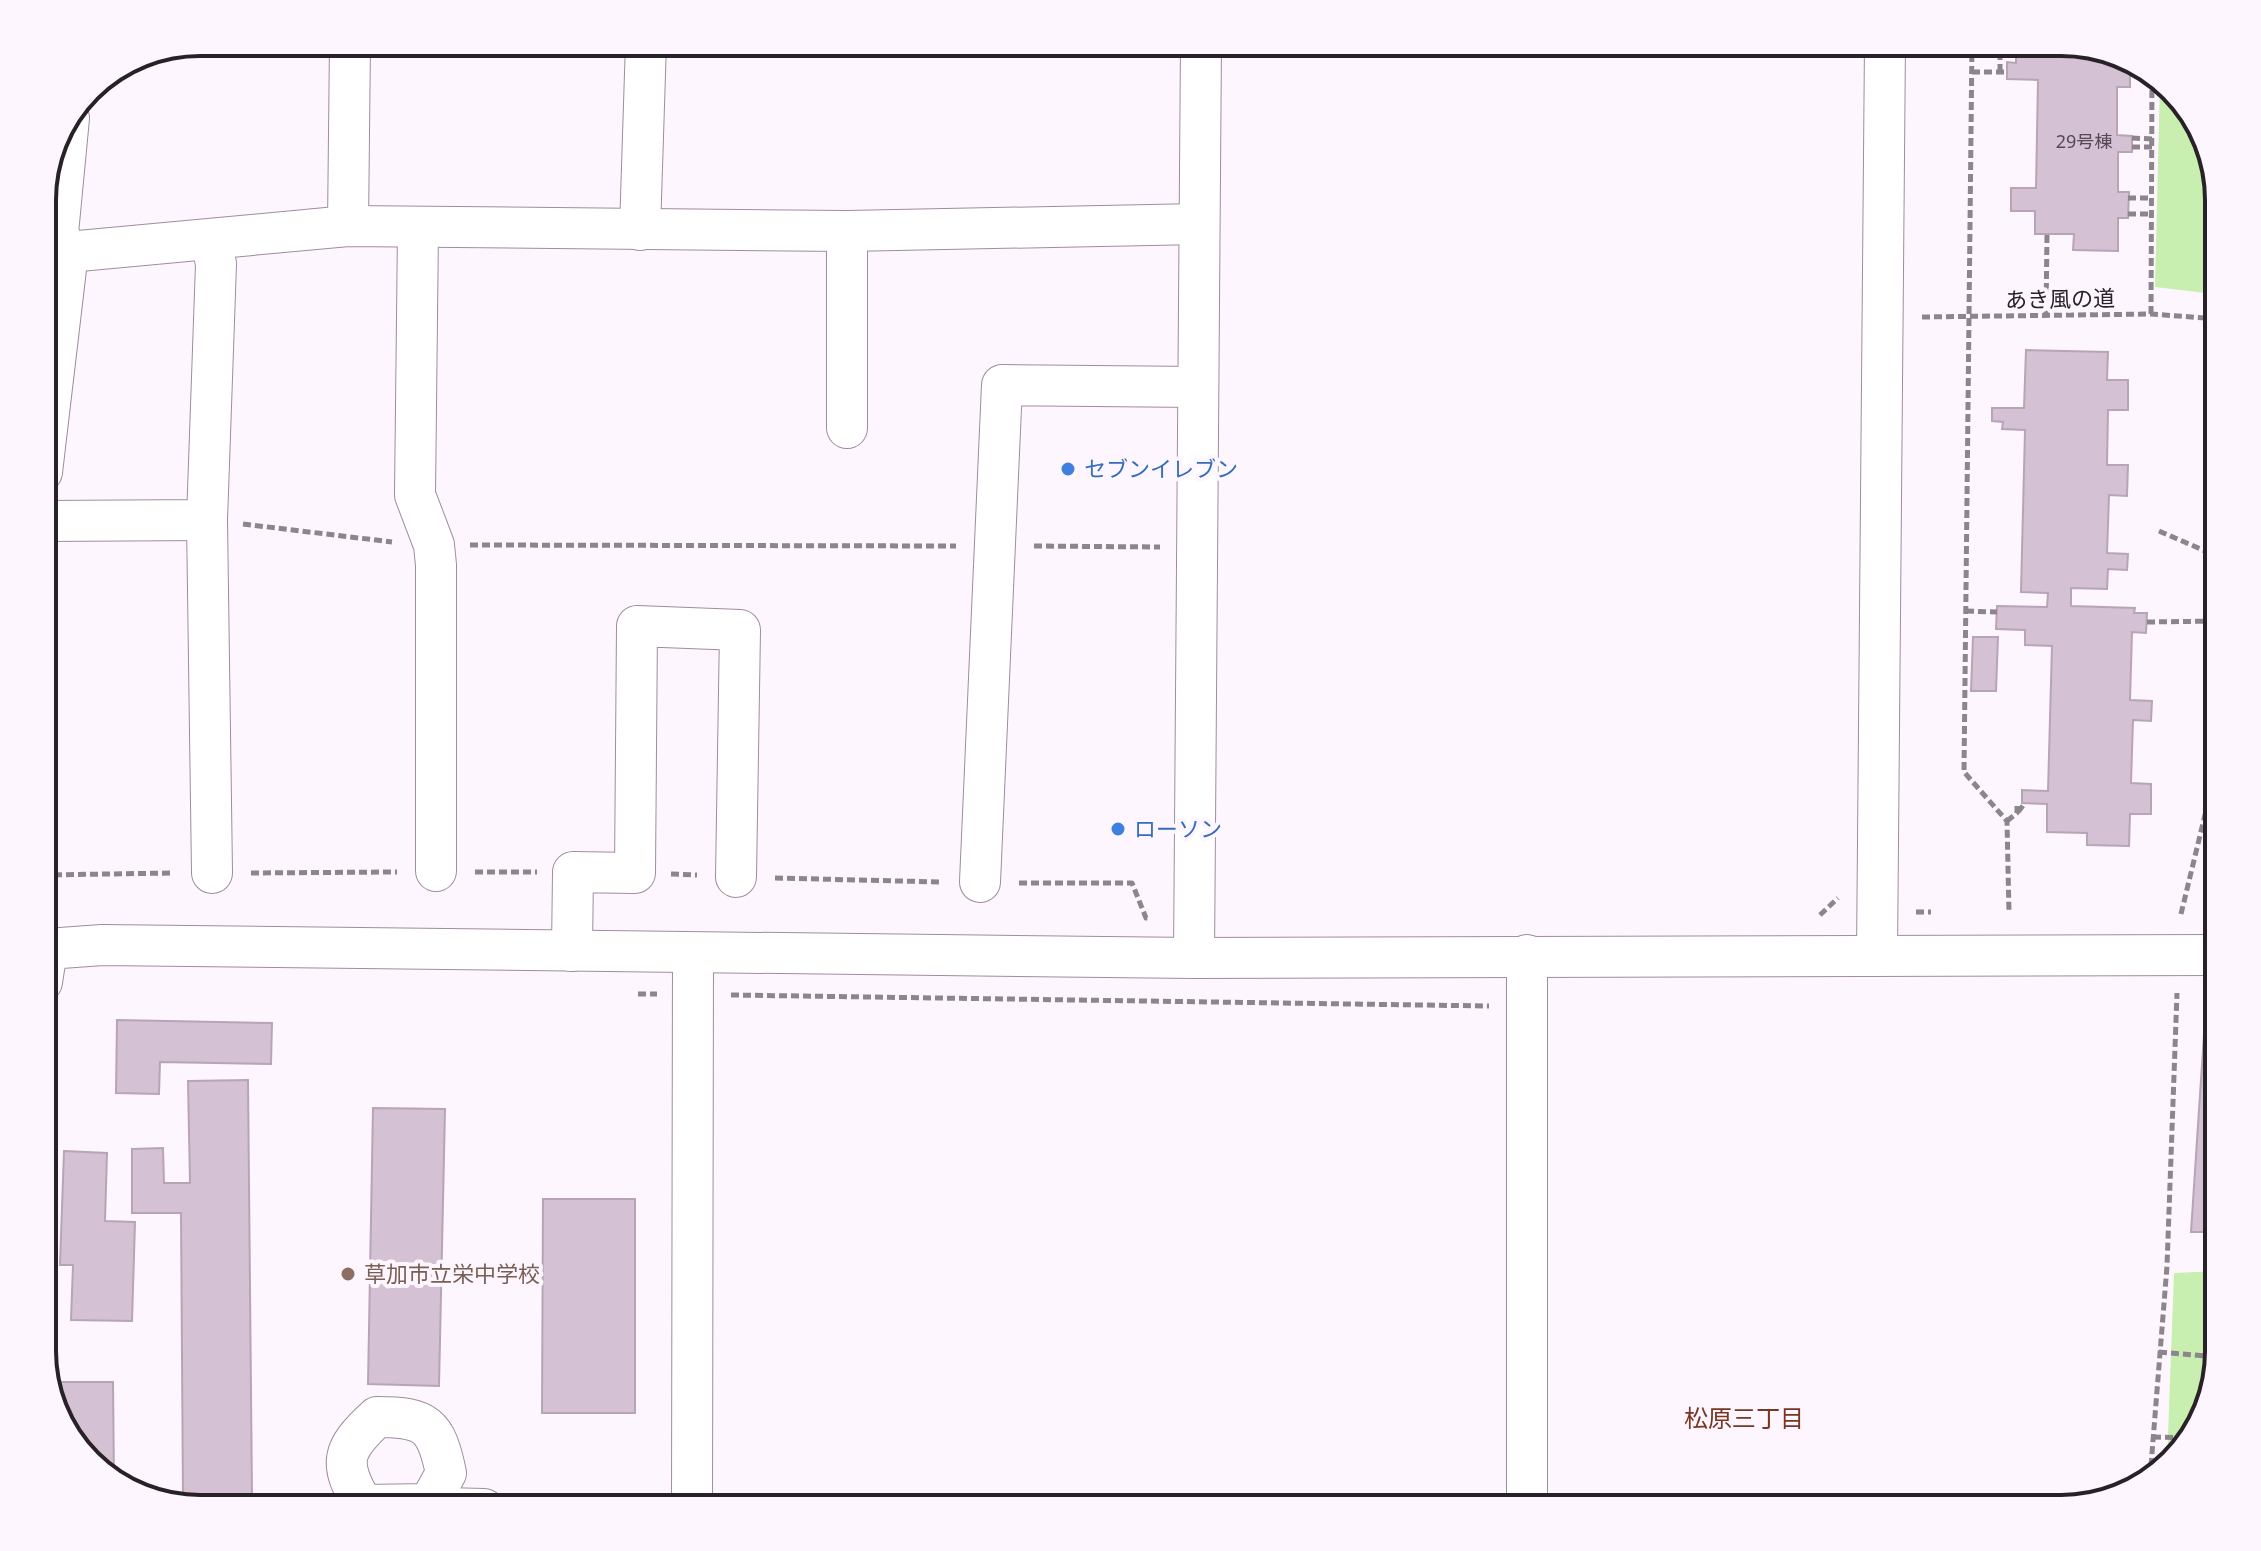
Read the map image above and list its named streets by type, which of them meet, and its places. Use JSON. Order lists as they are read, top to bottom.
{
  "streets": {
    "path": ["あき風の道"]
  },
  "districts": ["松原三丁目"],
  "places": ["セブンイレブン", "ローソン", "草加市立栄中学校"],
  "house_numbers": ["29号棟"]
}
